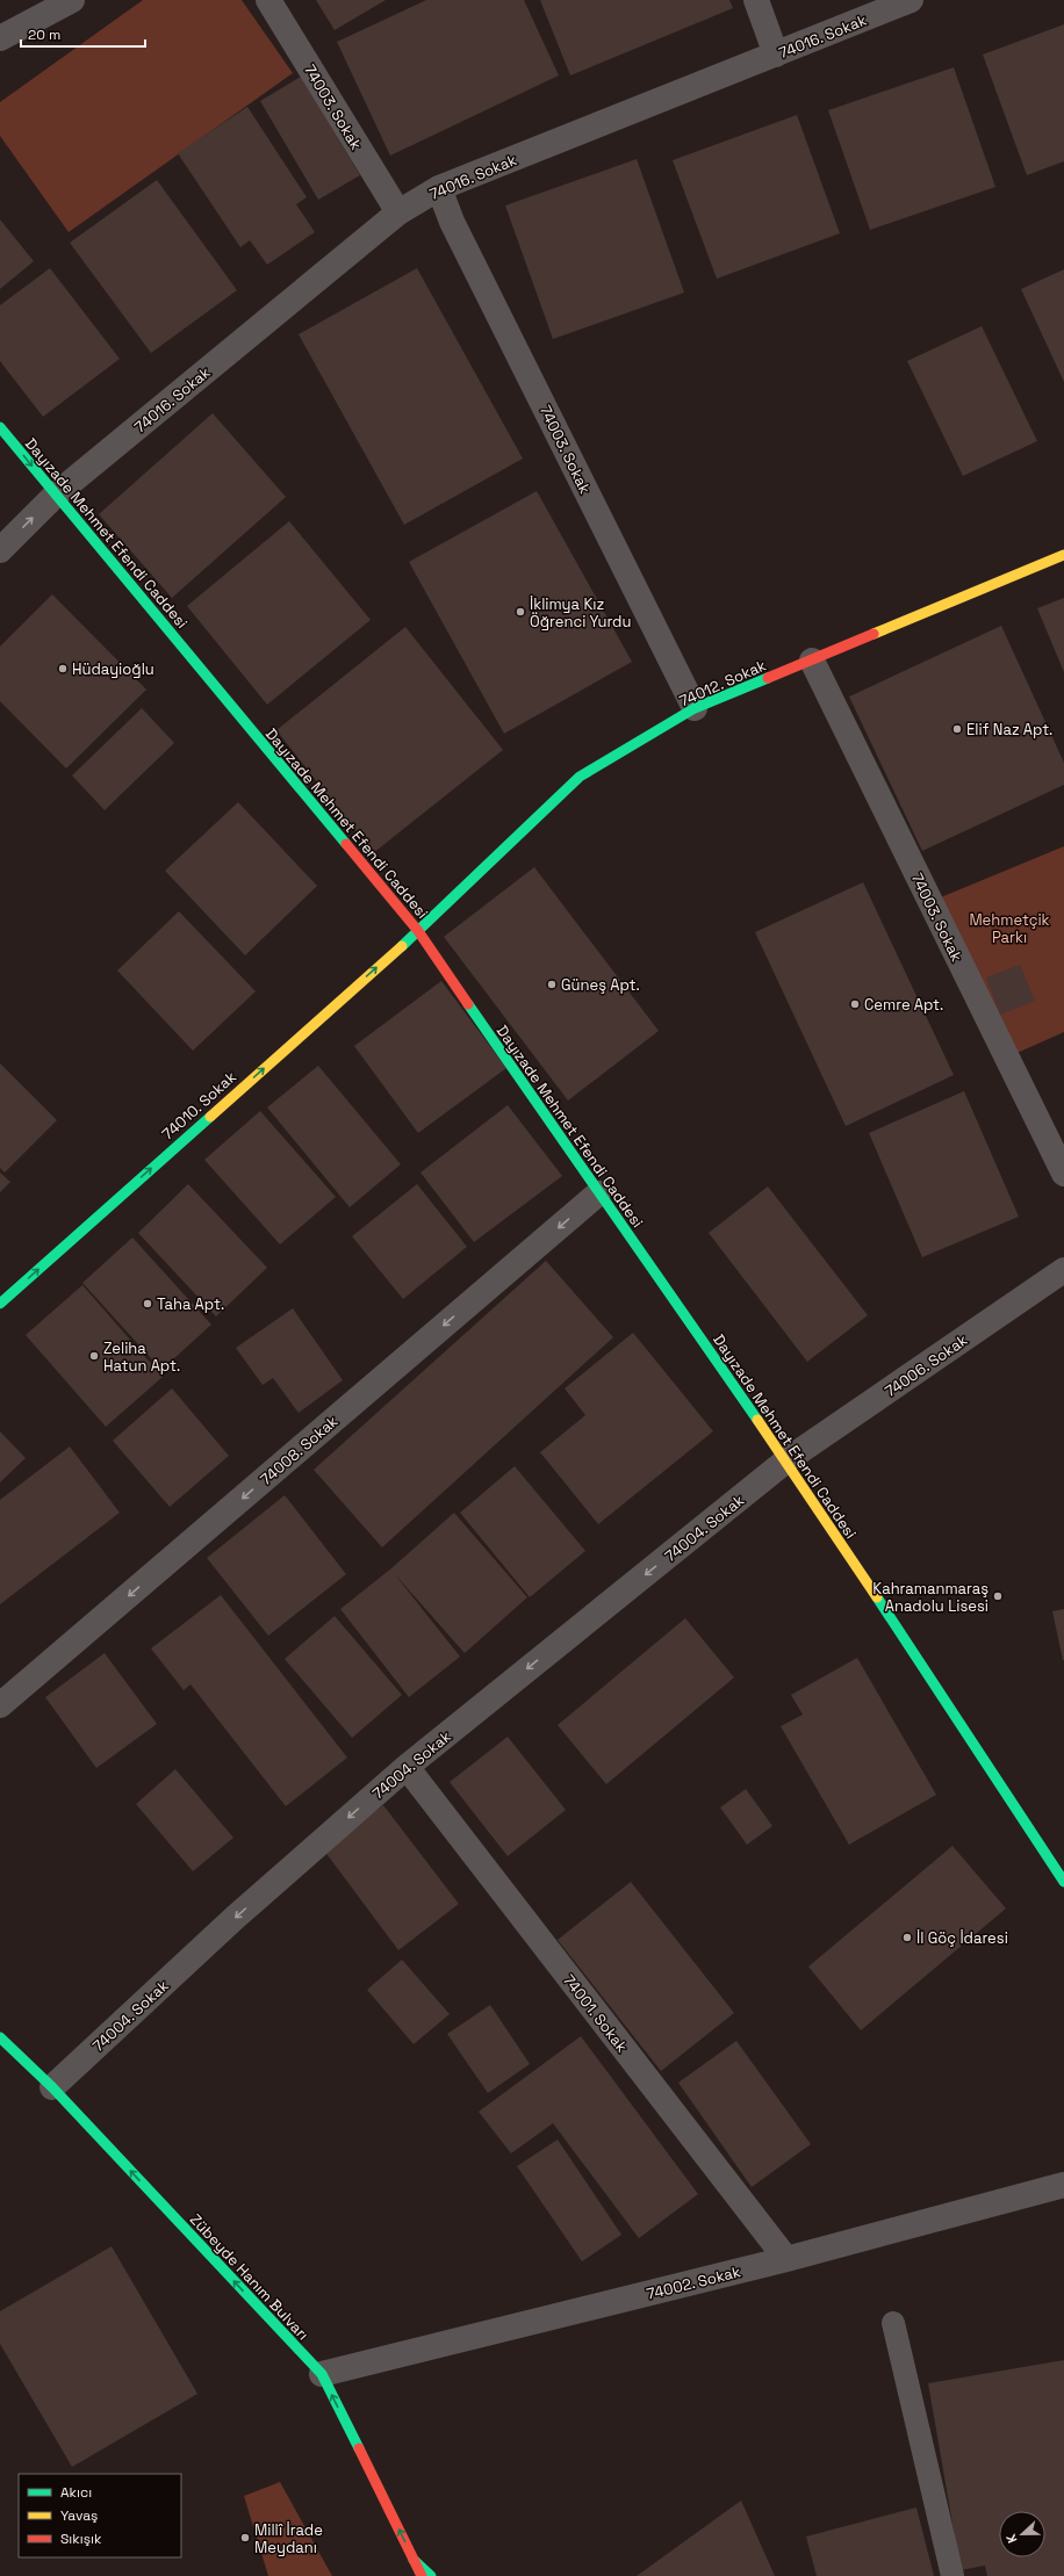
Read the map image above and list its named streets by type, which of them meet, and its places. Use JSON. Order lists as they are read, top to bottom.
{
  "streets": {
    "street": [
      "74016. Sokak",
      "74003. Sokak",
      "Dayızade Mehmet Efendi Caddesi",
      "74012. Sokak",
      "74010. Sokak",
      "74006. Sokak",
      "74008. Sokak",
      "74004. Sokak",
      "74001. Sokak",
      "Zübeyde Hanım Bulvarı",
      "74002. Sokak"
    ]
  },
  "crossings": [
    ["74016. Sokak", "74003. Sokak"],
    ["74016. Sokak", "Dayızade Mehmet Efendi Caddesi"],
    ["74003. Sokak", "74012. Sokak"],
    ["Dayızade Mehmet Efendi Caddesi", "74012. Sokak"],
    ["Dayızade Mehmet Efendi Caddesi", "74010. Sokak"],
    ["Dayızade Mehmet Efendi Caddesi", "74006. Sokak"],
    ["Dayızade Mehmet Efendi Caddesi", "74008. Sokak"],
    ["Dayızade Mehmet Efendi Caddesi", "74004. Sokak"],
    ["74012. Sokak", "74010. Sokak"],
    ["74006. Sokak", "74004. Sokak"],
    ["74004. Sokak", "74001. Sokak"],
    ["74004. Sokak", "Zübeyde Hanım Bulvarı"],
    ["74001. Sokak", "74002. Sokak"],
    ["Zübeyde Hanım Bulvarı", "74002. Sokak"]
  ],
  "one_way": [
    "74010. Sokak",
    "74008. Sokak",
    "74004. Sokak",
    "Zübeyde Hanım Bulvarı"
  ],
  "parks": ["Mehmetçik Parkı"],
  "places": [
    "İklimya Kız Öğrenci Yurdu",
    "Hüdayioğlu",
    "Elif Naz Apt.",
    "Güneş Apt.",
    "Cemre Apt.",
    "Taha Apt.",
    "Zeliha Hatun Apt.",
    "Kahramanmaraş Anadolu Lisesi",
    "İl Göç İdaresi",
    "Millî İrade Meydanı"
  ],
  "legend": ["Akıcı", "Yavaş", "Sıkışık"],
  "scale_bar": "20 m",
  "north": "left"
}
